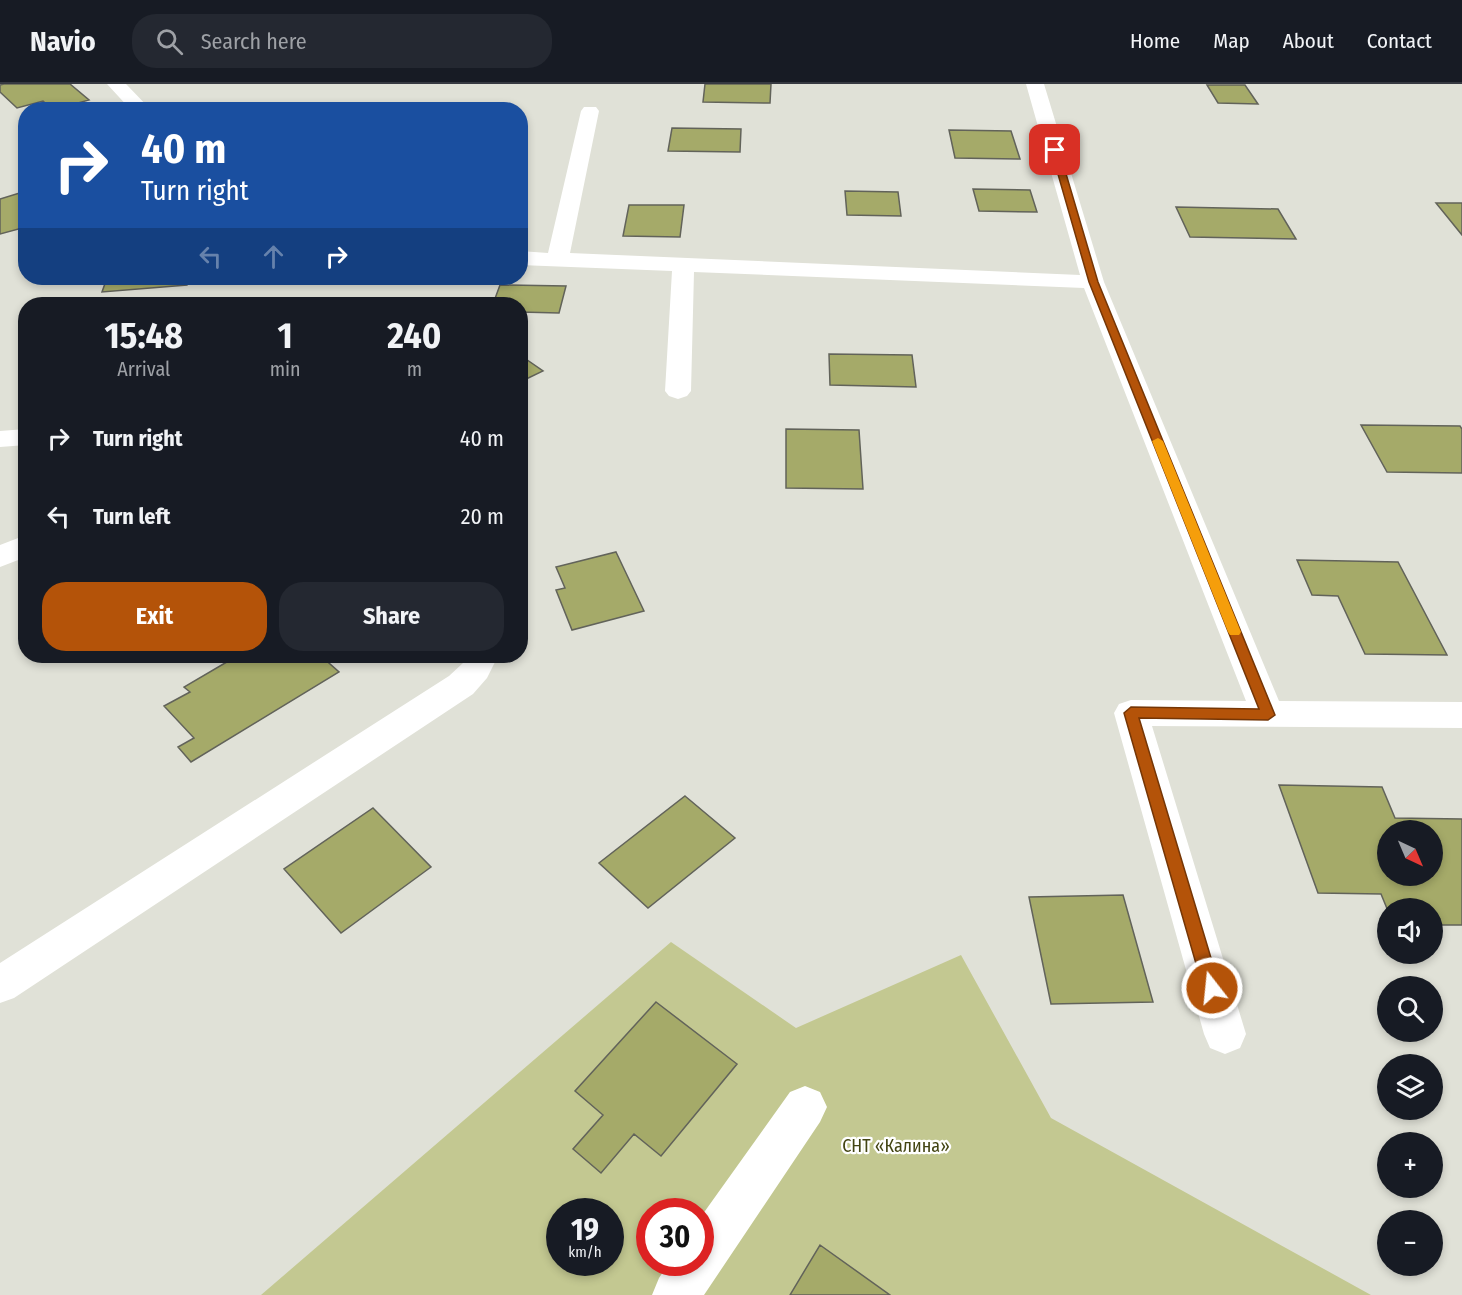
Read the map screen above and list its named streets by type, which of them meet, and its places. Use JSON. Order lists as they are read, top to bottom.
{
  "parks": ["СНТ «Калина»"],
  "north": "bottom right",
  "page": {
    "header": "Navio",
    "search": "Search here",
    "nav": [
      "Home",
      "Map",
      "About",
      "Contact"
    ],
    "turn": ["40 m", "Turn right"],
    "eta": [
      "15:48",
      "Arrival",
      "1",
      "min",
      "240",
      "m"
    ],
    "list": [
      {
        "name": "Turn right",
        "value": "40 m"
      },
      {
        "name": "Turn left",
        "value": "20 m"
      }
    ],
    "buttons": ["Exit", "Share"],
    "map_buttons": ["+", "−"],
    "speed": "19 km/h",
    "limit": "30"
  }
}
